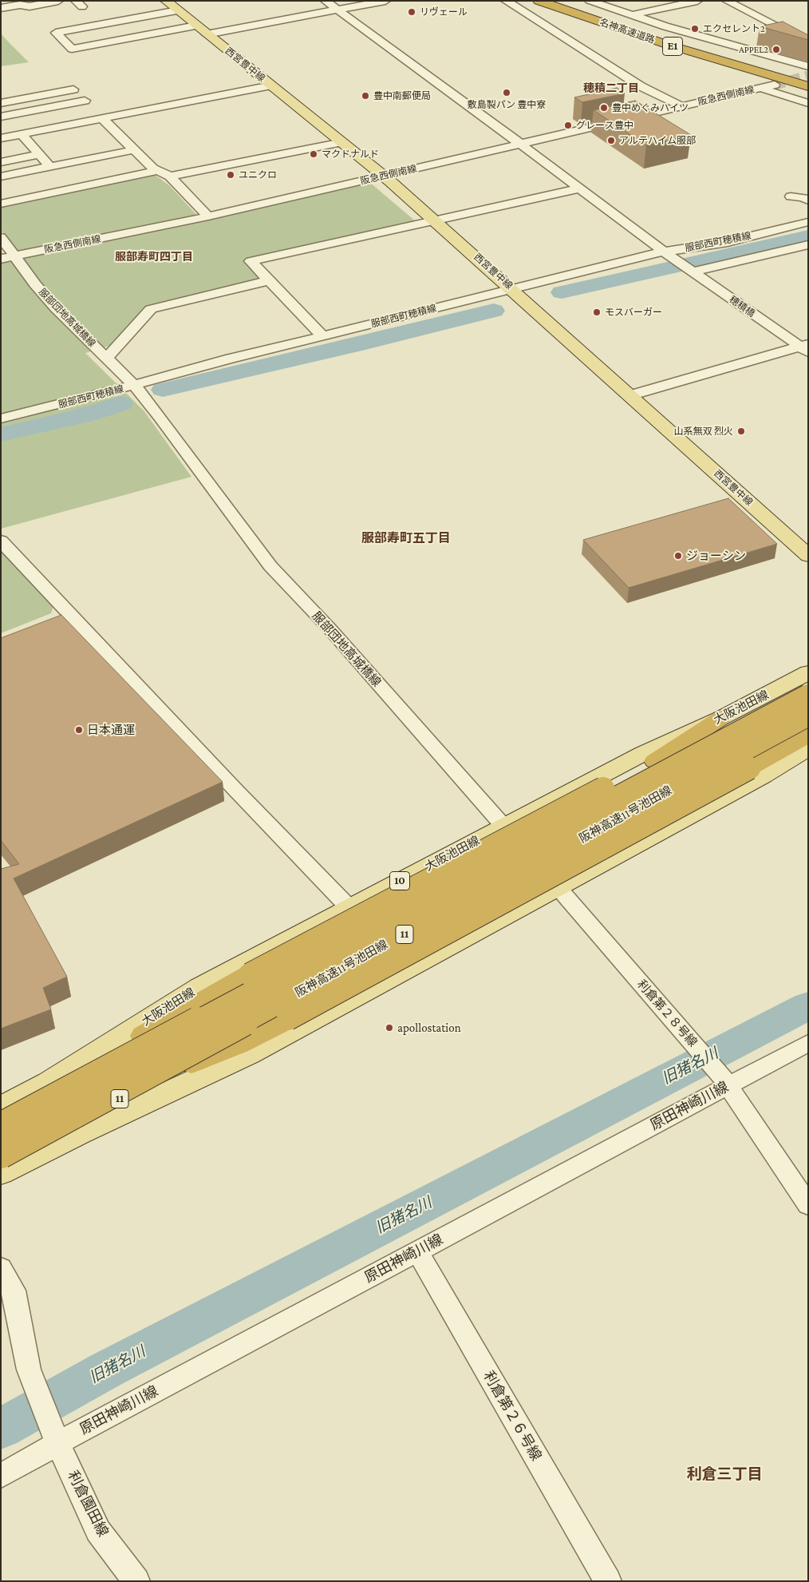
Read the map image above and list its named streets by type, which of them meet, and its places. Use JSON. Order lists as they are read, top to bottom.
{
  "streets": {
    "highway": [
      "名神高速道路",
      "E1",
      "阪神高速11号池田線",
      "11"
    ],
    "main road": ["西宮豊中線", "大阪池田線", "10"],
    "street": [
      "阪急西側南線",
      "服部西町穂積線",
      "穂積橋",
      "服部団地高城橋線",
      "利倉第２８号線",
      "原田神崎川線",
      "利倉第２６号線",
      "利倉園田線"
    ]
  },
  "crossings": [
    ["西宮豊中線", "阪急西側南線"],
    ["西宮豊中線", "服部西町穂積線"],
    ["阪急西側南線", "穂積橋"],
    ["阪急西側南線", "服部団地高城橋線"],
    ["服部西町穂積線", "穂積橋"],
    ["服部西町穂積線", "服部団地高城橋線"],
    ["服部団地高城橋線", "大阪池田線"],
    ["服部団地高城橋線", "利倉第２８号線"],
    ["大阪池田線", "11"],
    ["阪神高速11号池田線", "11"],
    ["利倉第２８号線", "原田神崎川線"],
    ["原田神崎川線", "利倉第２６号線"],
    ["原田神崎川線", "利倉園田線"]
  ],
  "districts": [
    "穂積二丁目",
    "服部寿町四丁目",
    "服部寿町五丁目",
    "利倉三丁目"
  ],
  "water": ["旧猪名川"],
  "places": [
    "リヴェール",
    "エクセレント2",
    "APPEL2",
    "敷島製パン 豊中寮",
    "豊中南郵便局",
    "豊中めぐみハイツ",
    "グレース豊中",
    "アルテハイム服部",
    "マクドナルド",
    "ユニクロ",
    "モスバーガー",
    "山系無双 烈火",
    "ジョーシン",
    "日本通運",
    "apollostation"
  ]
}
